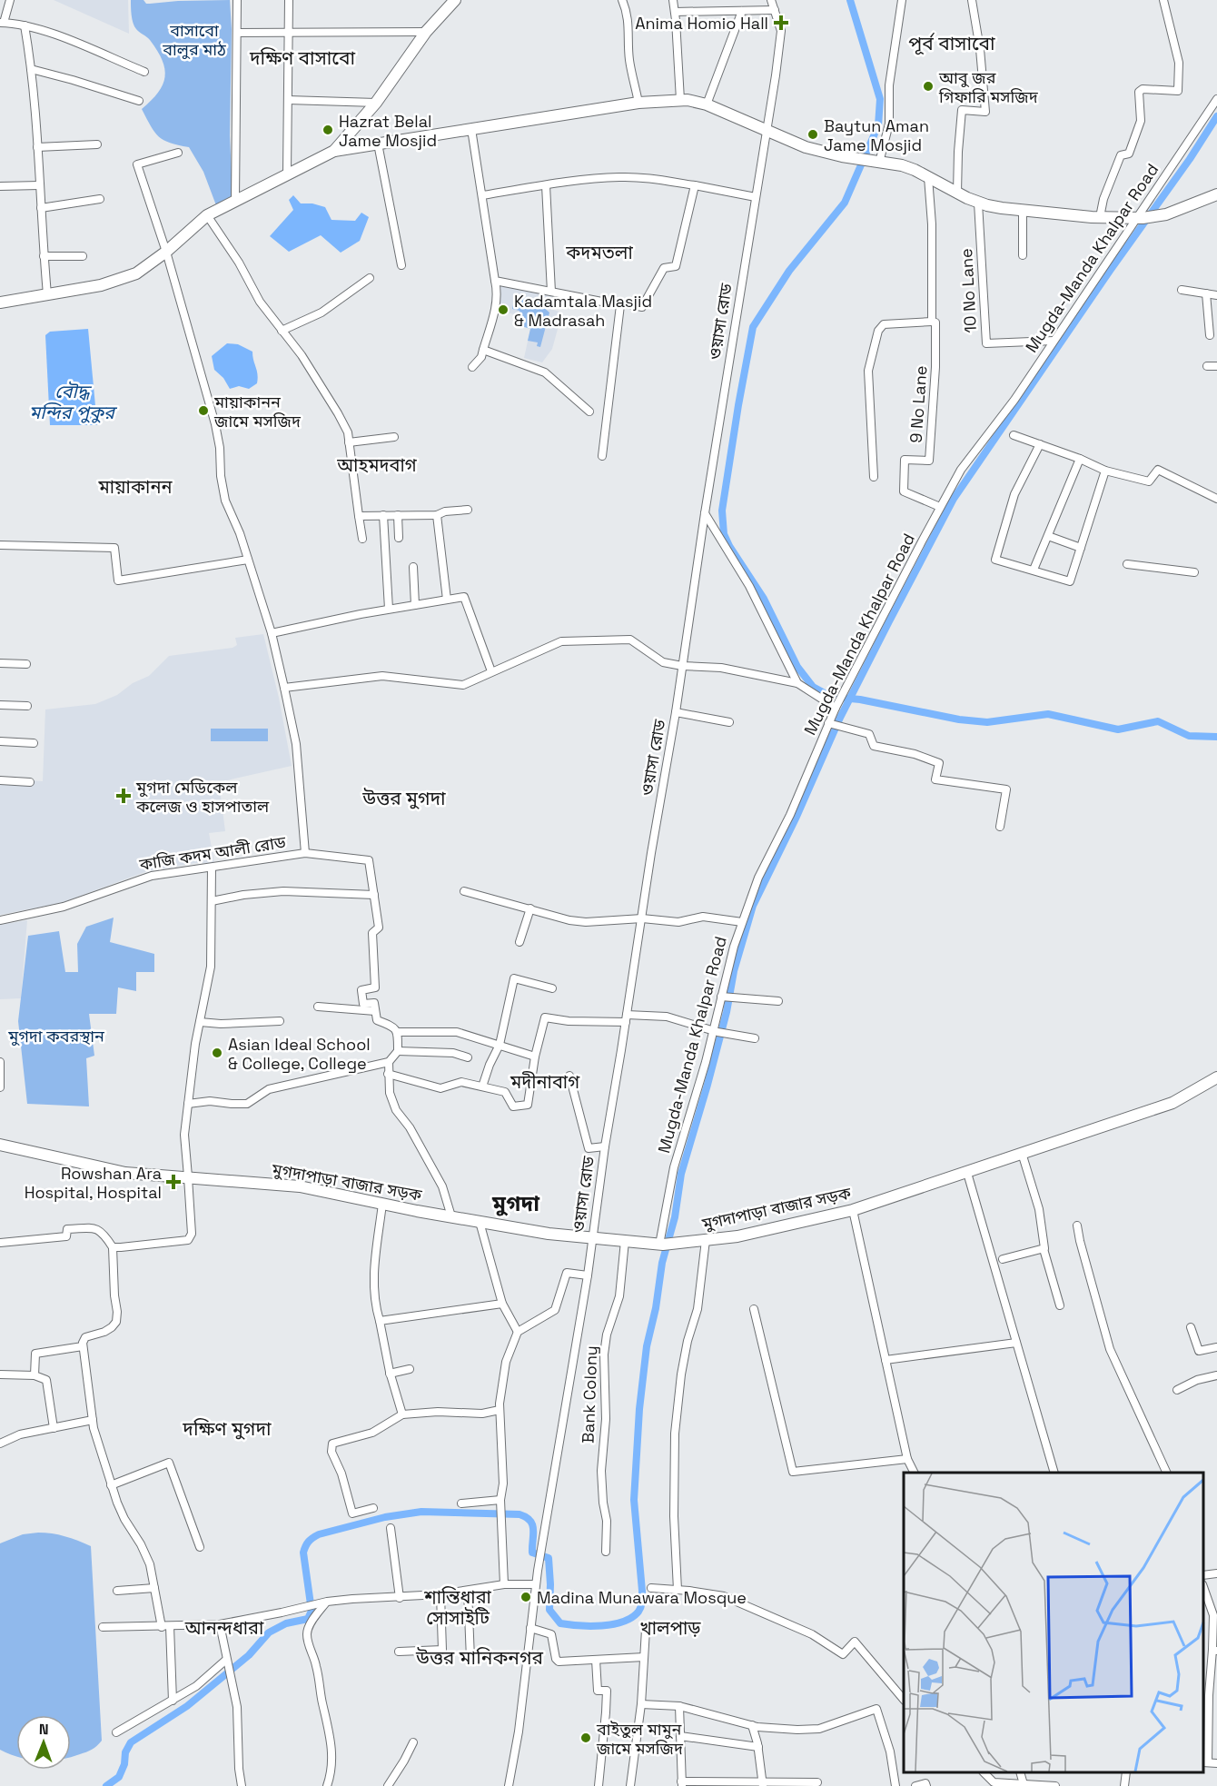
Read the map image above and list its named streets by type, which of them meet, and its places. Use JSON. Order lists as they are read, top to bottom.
{
  "streets": {
    "street": [
      "Mugda-Manda Khalpar Road",
      "10 No Lane",
      "ওয়াসা রোড",
      "9 No Lane",
      "কাজি কদম আলী রোড",
      "মুগদাপাড়া বাজার সড়ক",
      "Bank Colony"
    ]
  },
  "crossings": [
    ["Mugda-Manda Khalpar Road", "10 No Lane"],
    ["Mugda-Manda Khalpar Road", "9 No Lane"],
    ["Mugda-Manda Khalpar Road", "মুগদাপাড়া বাজার সড়ক"],
    ["ওয়াসা রোড", "মুগদাপাড়া বাজার সড়ক"],
    ["মুগদাপাড়া বাজার সড়ক", "Bank Colony"]
  ],
  "districts": [
    "পূর্ব বাসাবো",
    "দক্ষিণ বাসাবো",
    "কদমতলা",
    "আহমদবাগ",
    "মায়াকানন",
    "উত্তর মুগদা",
    "মদীনাবাগ",
    "মুগদা",
    "দক্ষিণ মুগদা",
    "শান্তিধারা সোসাইটি",
    "আনন্দধারা",
    "খালপাড়",
    "উত্তর মানিকনগর"
  ],
  "water": ["বৌদ্ধ মন্দির পুকুর"],
  "parks": ["বাসাবো বালুর মাঠ", "মুগদা কবরস্থান"],
  "places": {
    "health": ["Anima Homio Hall", "মুগদা মেডিকেল কলেজ ও হাসপাতাল", "Rowshan Ara Hospital, Hospital"],
    "other": [
      "আবু জর গিফারি মসজিদ",
      "Hazrat Belal Jame Mosjid",
      "Baytun Aman Jame Mosjid",
      "Kadamtala Masjid & Madrasah",
      "মায়াকানন জামে মসজিদ",
      "Asian Ideal School & College, College",
      "Madina Munawara Mosque",
      "বাইতুল মামুন জামে মসজিদ"
    ]
  },
  "north": "top"
}
